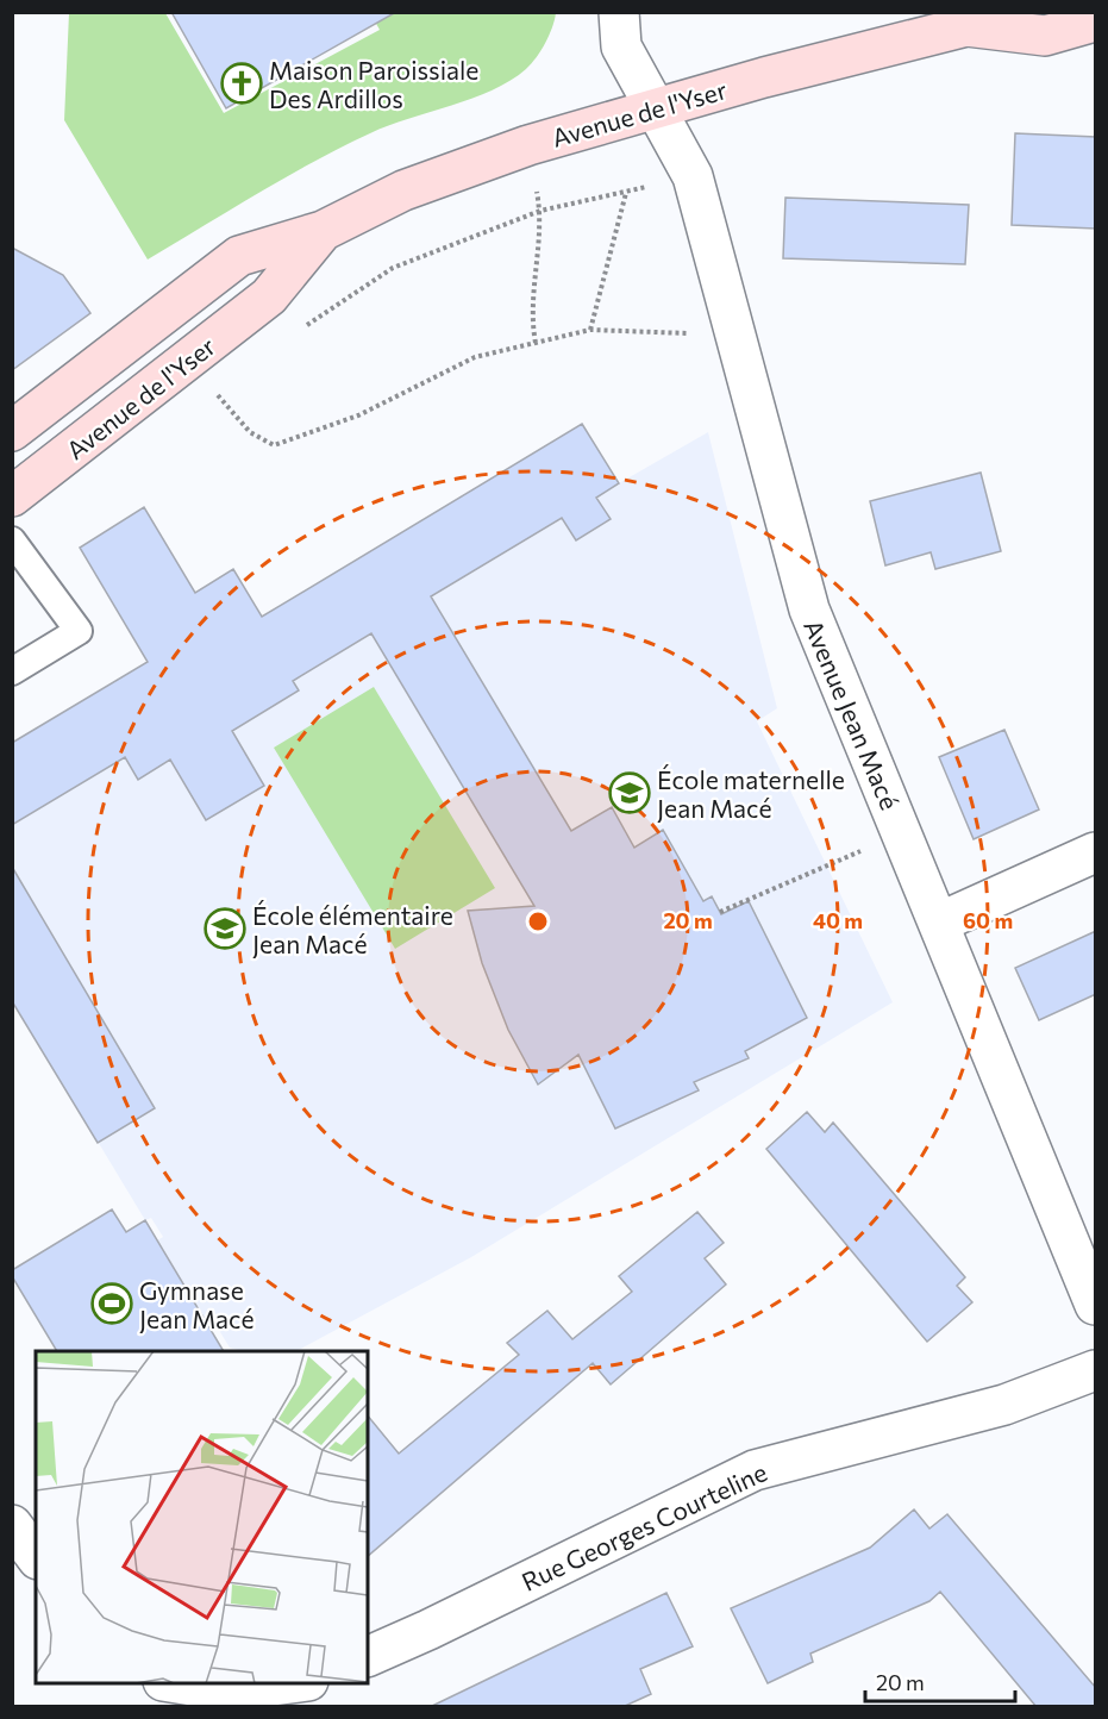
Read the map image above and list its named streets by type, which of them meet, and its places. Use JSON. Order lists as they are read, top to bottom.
{
  "streets": {
    "main road": ["Avenue de l'Yser"],
    "street": ["Avenue Jean Macé", "Rue Georges Courteline"]
  },
  "crossings": [
    ["Avenue de l'Yser", "Avenue Jean Macé"]
  ],
  "places": {
    "church": ["Maison Paroissiale Des Ardillos"],
    "school or university": ["École maternelle Jean Macé", "École élémentaire Jean Macé"],
    "sports": ["Gymnase Jean Macé"]
  },
  "scale_bar": "20 m",
  "rings": ["20 m", "40 m", "60 m"]
}
